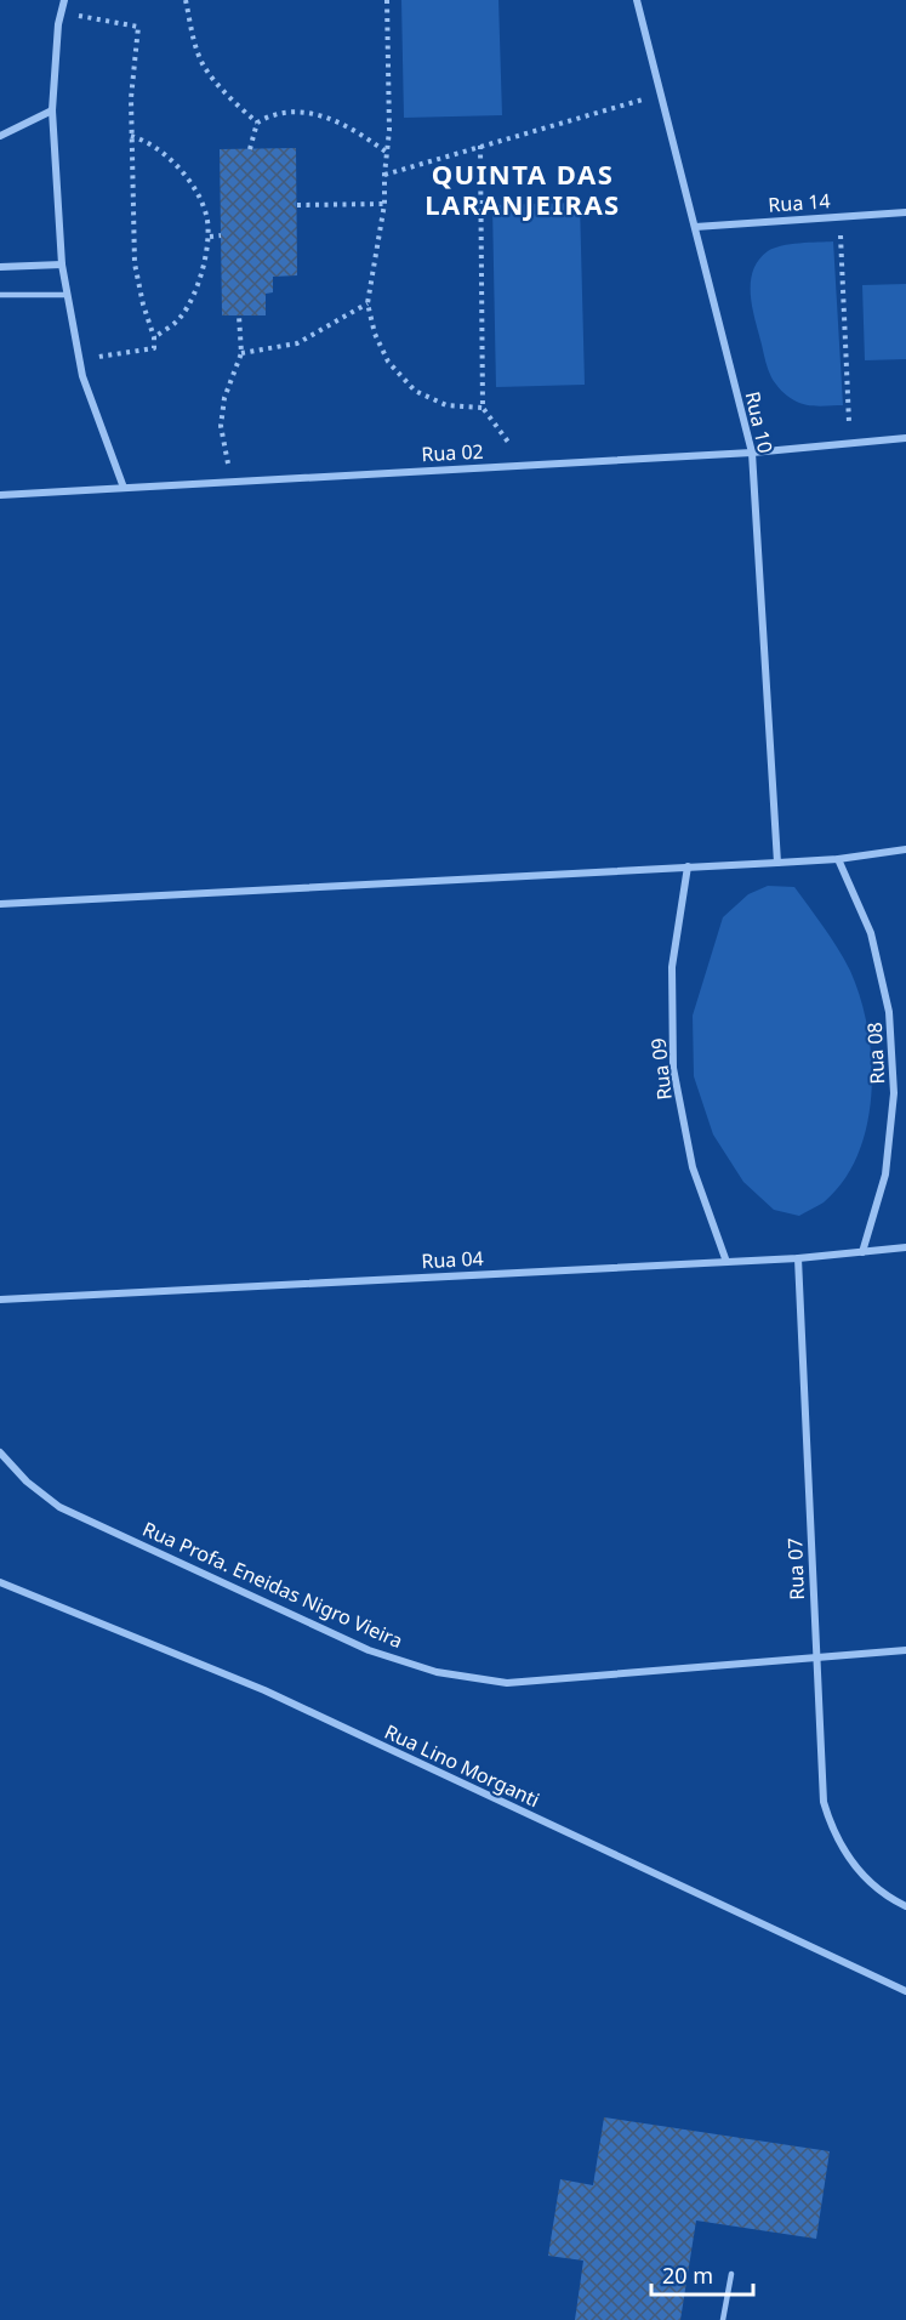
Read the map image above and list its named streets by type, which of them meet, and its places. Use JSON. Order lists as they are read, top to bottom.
{
  "streets": {
    "street": [
      "Rua 14",
      "Rua 10",
      "Rua 02",
      "Rua 08",
      "Rua 09",
      "Rua 04",
      "Rua 07",
      "Rua Profa. Eneidas Nigro Vieira",
      "Rua Lino Morganti"
    ]
  },
  "crossings": [
    ["Rua 14", "Rua 10"],
    ["Rua 10", "Rua 02"],
    ["Rua 08", "Rua 04"],
    ["Rua 09", "Rua 04"],
    ["Rua 04", "Rua 07"],
    ["Rua 07", "Rua Profa. Eneidas Nigro Vieira"]
  ],
  "districts": ["QUINTA DAS LARANJEIRAS"],
  "scale_bar": "20 m"
}
